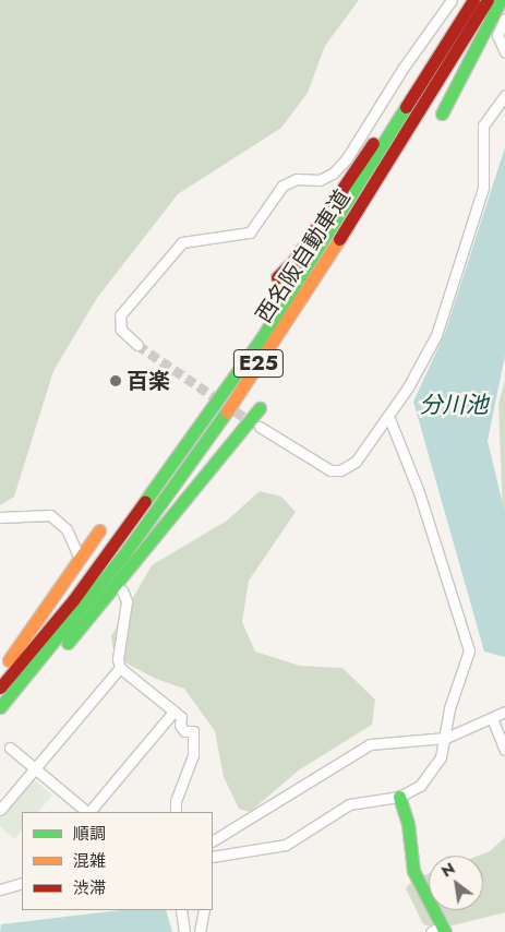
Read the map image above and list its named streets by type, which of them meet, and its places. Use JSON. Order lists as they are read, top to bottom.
{
  "streets": {
    "main road": ["西名阪自動車道", "E25"]
  },
  "water": ["分川池"],
  "places": ["百楽"],
  "legend": ["順調", "混雑", "渋滞"],
  "north": "top left"
}
